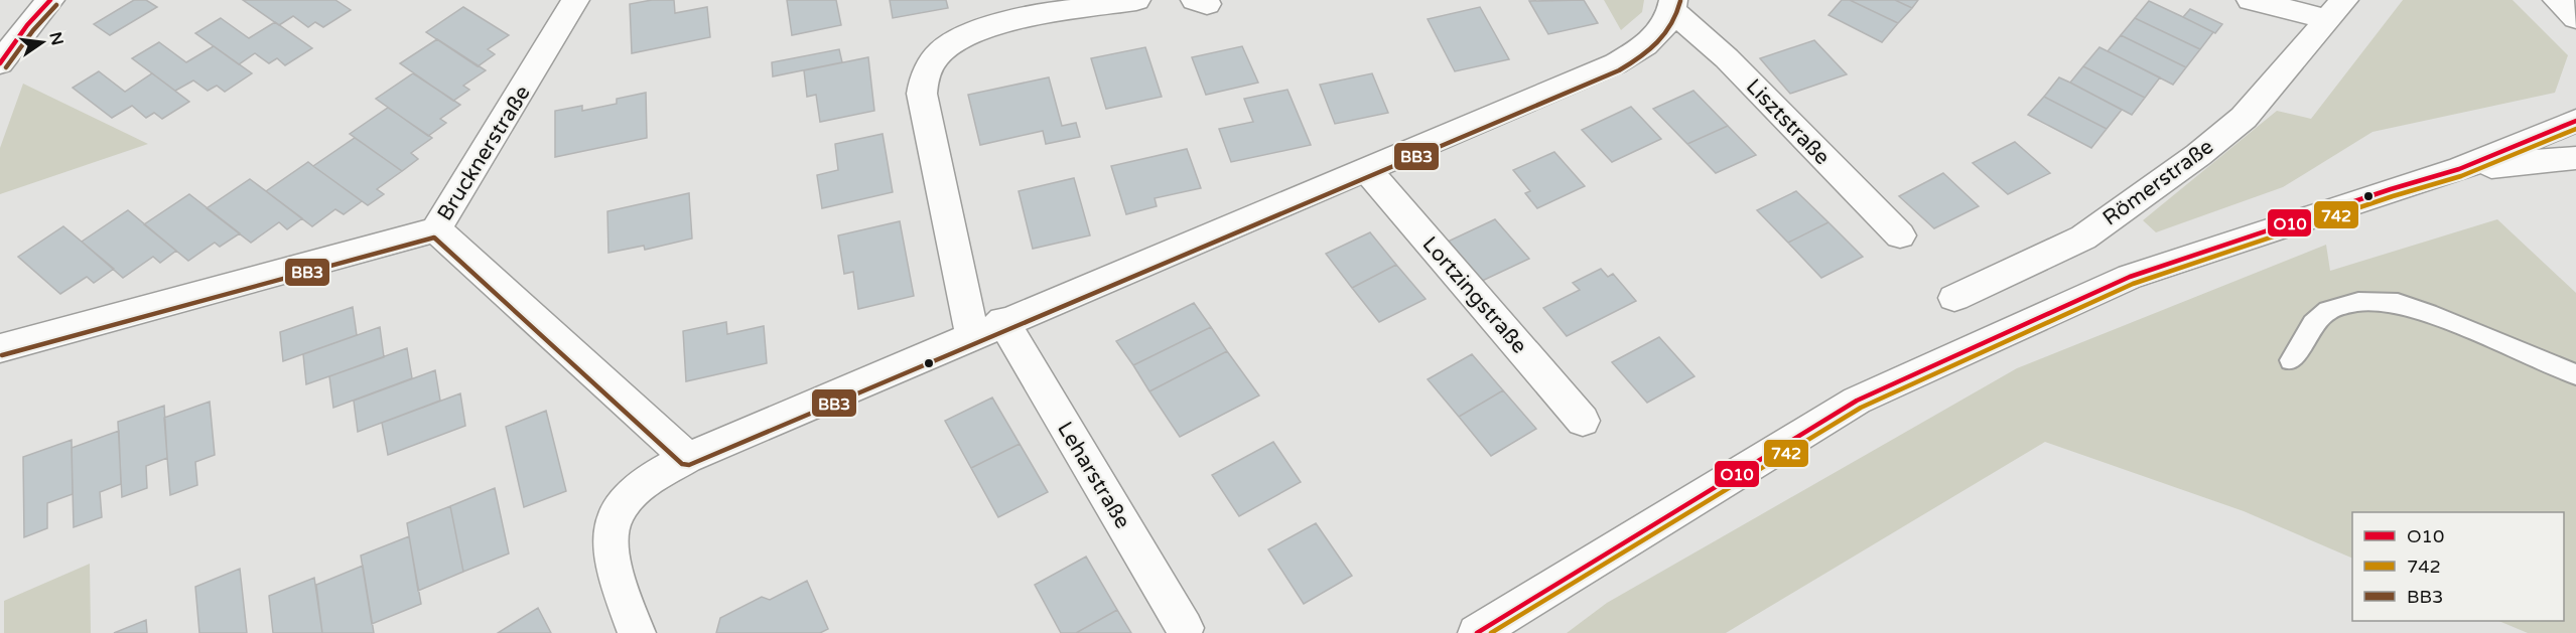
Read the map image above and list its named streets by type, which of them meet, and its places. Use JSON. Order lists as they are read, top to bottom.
{
  "streets": {
    "street": [
      "Lisztstraße",
      "Brucknerstraße",
      "Römerstraße",
      "Lortzingstraße",
      "Leharstraße"
    ]
  },
  "lines": ["transit line O10", "transit line BB3", "transit line 742"],
  "legend": ["O10", "742", "BB3"],
  "north": "right"
}
